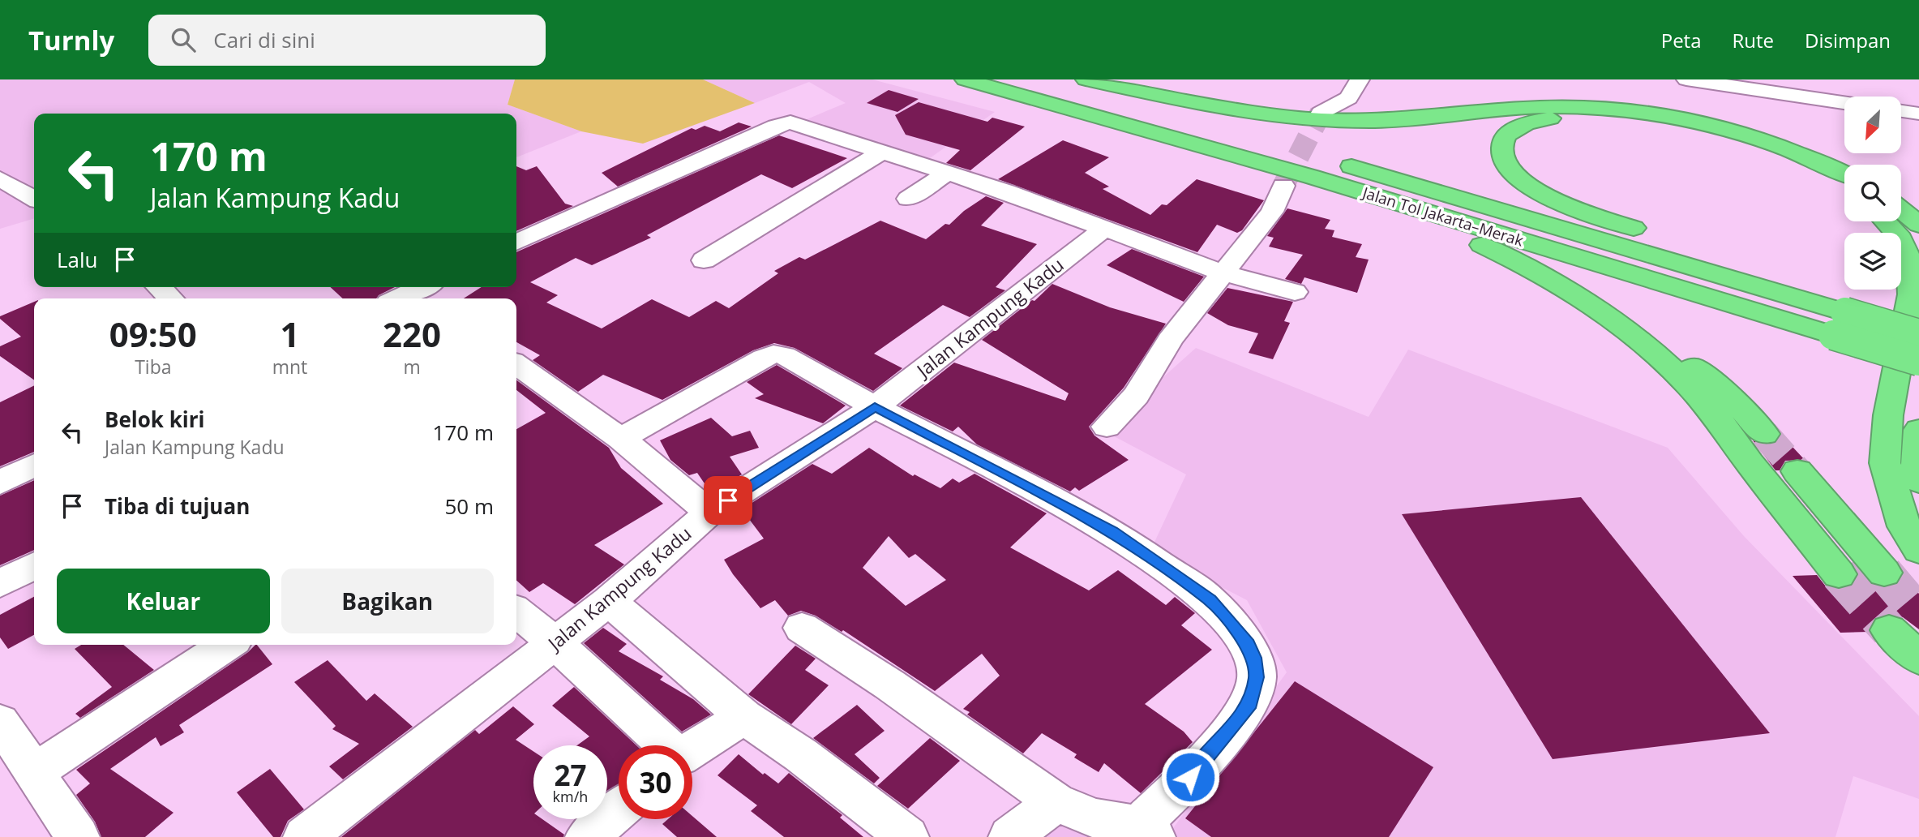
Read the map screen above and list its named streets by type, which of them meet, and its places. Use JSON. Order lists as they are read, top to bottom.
{
  "streets": {
    "highway": ["Jalan Tol Jakarta–Merak"],
    "street": ["Jalan Kampung Kadu"]
  },
  "north": "bottom left",
  "page": {
    "header": "Turnly",
    "search": "Cari di sini",
    "nav": ["Peta", "Rute", "Disimpan"],
    "turn": ["170 m", "Jalan Kampung Kadu"],
    "then": "Lalu",
    "eta": [
      "09:50",
      "Tiba",
      "1",
      "mnt",
      "220",
      "m"
    ],
    "list": [
      {
        "name": "Belok kiri",
        "note": "Jalan Kampung Kadu",
        "value": "170 m"
      },
      {
        "name": "Tiba di tujuan",
        "value": "50 m"
      }
    ],
    "buttons": ["Keluar", "Bagikan"],
    "speed": "27 km/h",
    "limit": "30"
  }
}
